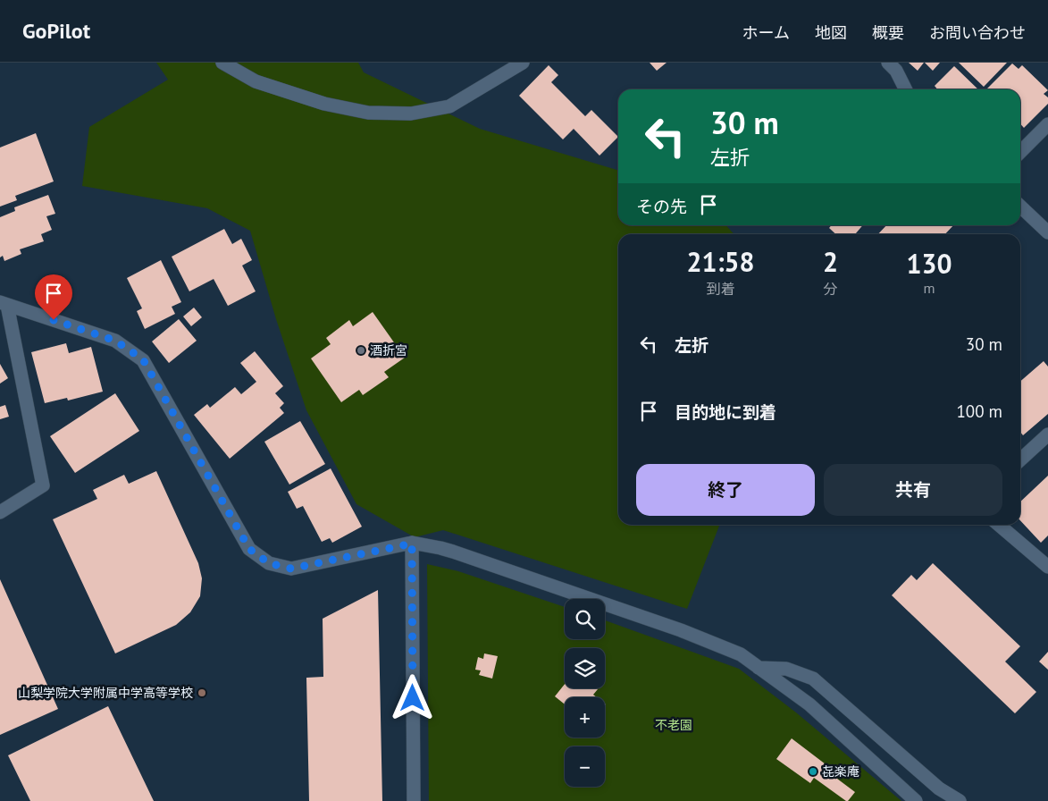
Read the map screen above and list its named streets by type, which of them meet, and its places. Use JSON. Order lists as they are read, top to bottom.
{
  "parks": ["不老園"],
  "places": ["酒折宮", "山梨学院大学附属中学高等学校", "㐂楽庵"],
  "page": {
    "header": "GoPilot",
    "nav": [
      "ホーム",
      "地図",
      "概要",
      "お問い合わせ"
    ],
    "turn": ["30 m", "左折"],
    "then": "その先",
    "eta": [
      "21:58",
      "到着",
      "2",
      "分",
      "130",
      "m"
    ],
    "list": [
      {
        "name": "左折",
        "value": "30 m"
      },
      {
        "name": "目的地に到着",
        "value": "100 m"
      }
    ],
    "buttons": ["終了", "共有"],
    "map_buttons": ["+", "−"]
  }
}
